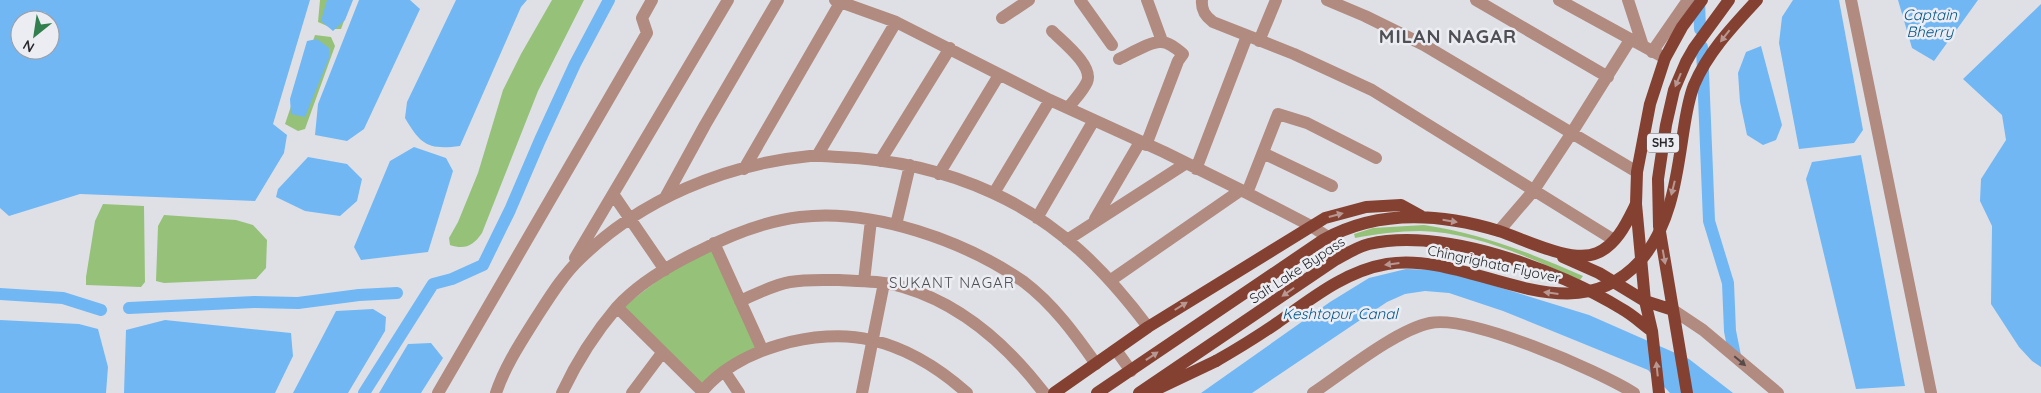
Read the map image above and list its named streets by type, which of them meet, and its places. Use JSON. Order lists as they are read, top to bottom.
{
  "streets": {
    "main road": ["SH3", "Chingrighata Flyover", "Salt Lake Bypass"]
  },
  "crossings": [
    ["SH3", "Salt Lake Bypass"]
  ],
  "one_way": ["Chingrighata Flyover"],
  "districts": ["MILAN NAGAR", "SUKANT NAGAR"],
  "water": ["Captain Bherry", "Keshtopur Canal"],
  "north": "bottom left"
}
